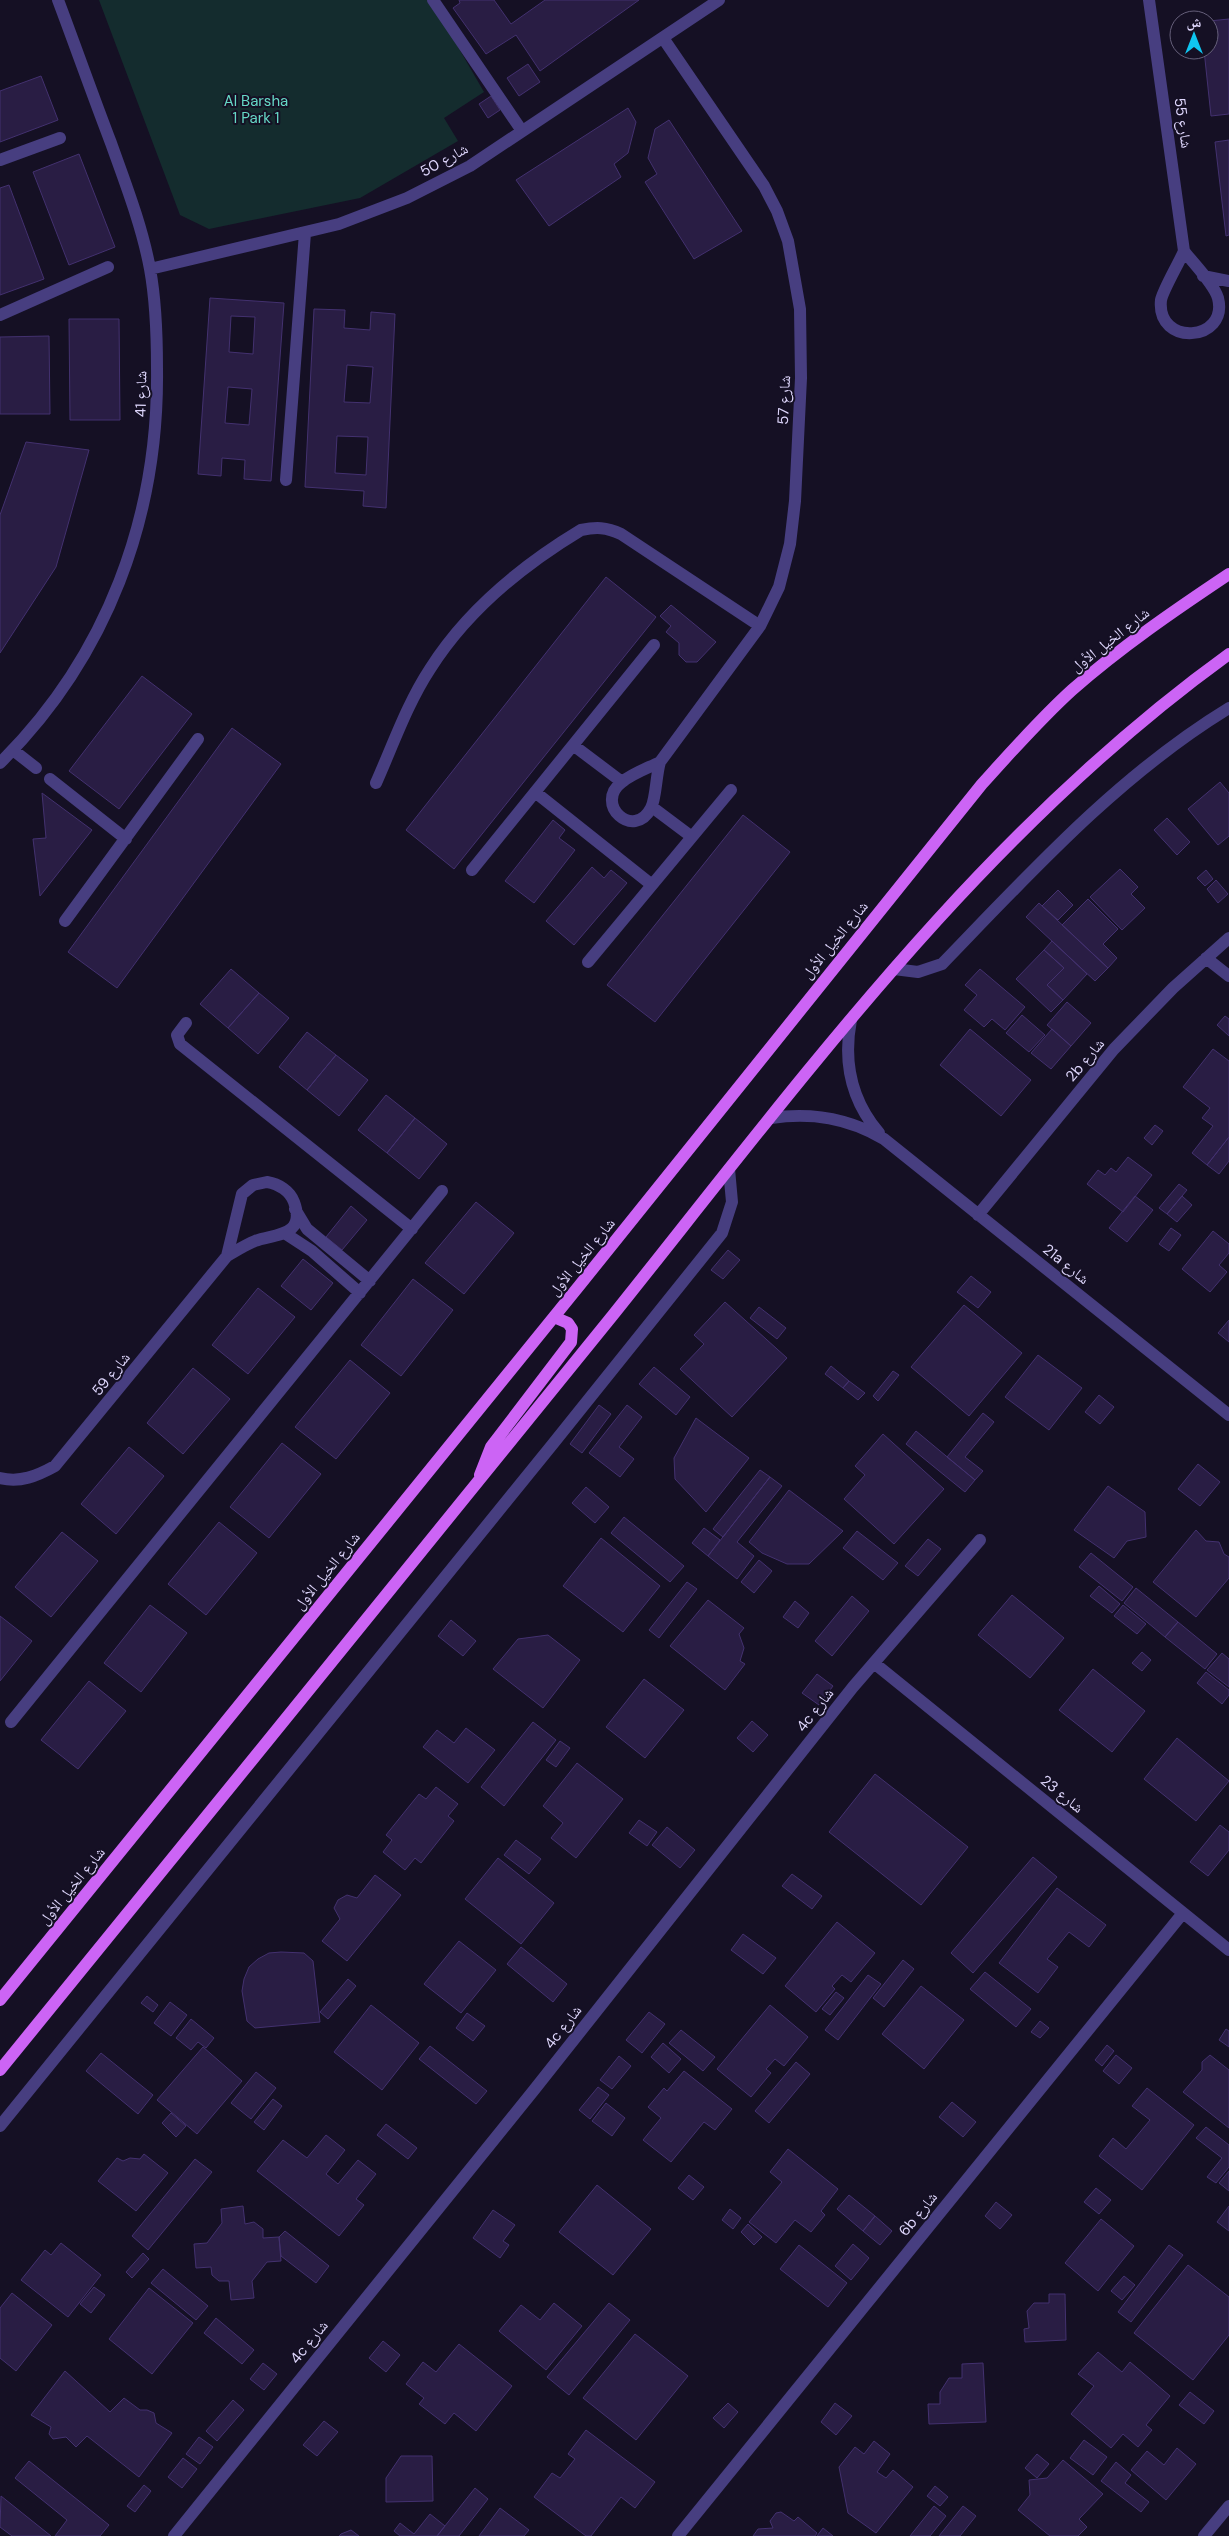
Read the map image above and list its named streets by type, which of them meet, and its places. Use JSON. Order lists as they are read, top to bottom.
{
  "streets": {
    "main road": ["شارع الخيل الأول"],
    "street": [
      "شارع 55",
      "شارع 50",
      "شارع 41",
      "شارع 57",
      "2b شارع",
      "21a شارع",
      "شارع 59",
      "4c شارع",
      "شارع 23",
      "6b شارع"
    ]
  },
  "crossings": [
    ["شارع 50", "شارع 41"],
    ["شارع 50", "شارع 57"],
    ["2b شارع", "21a شارع"],
    ["4c شارع", "شارع 23"],
    ["شارع 23", "6b شارع"]
  ],
  "parks": ["Al Barsha 1 Park 1"],
  "north": "top"
}
